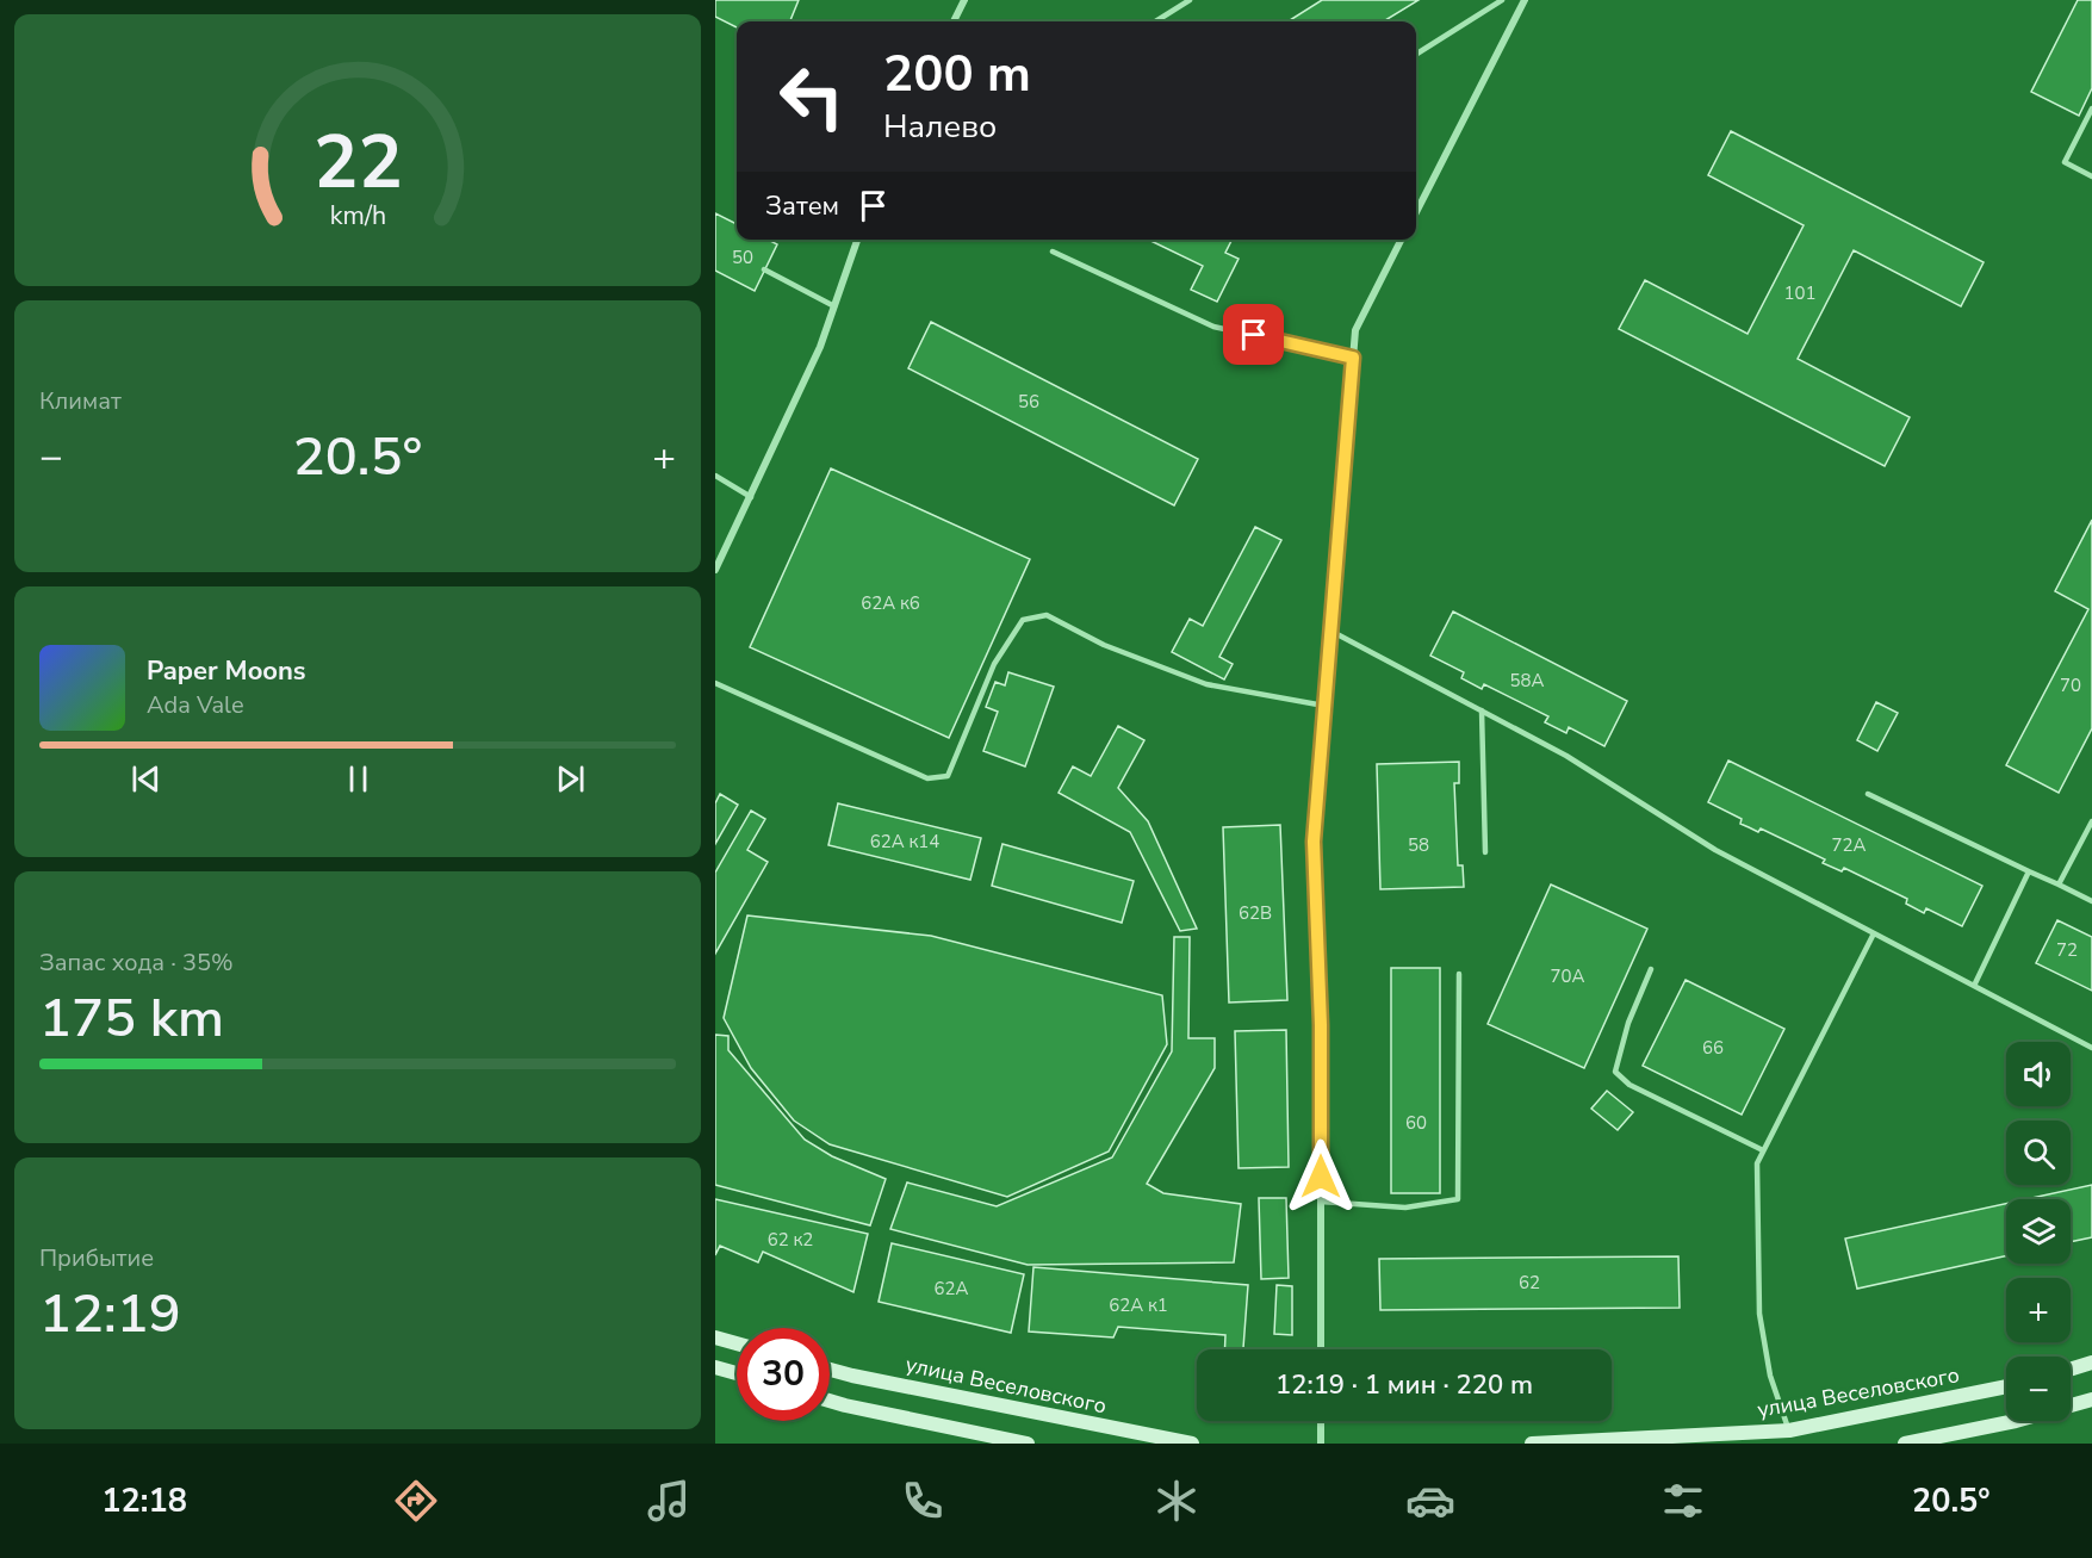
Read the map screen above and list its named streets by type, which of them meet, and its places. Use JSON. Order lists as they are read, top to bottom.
{
  "streets": {
    "main road": ["улица Веселовского"]
  },
  "house_numbers": [
    "50",
    "101",
    "56",
    "62А к6",
    "58А",
    "70",
    "62А к14",
    "58",
    "72А",
    "62В",
    "72",
    "70А",
    "66",
    "60",
    "62 к2",
    "62",
    "62А",
    "62А к1"
  ],
  "page": {
    "turn": ["200 m", "Налево"],
    "then": "Затем",
    "tile": [
      "Климат",
      ["Запас хода · 35%", "175 km"],
      ["Прибытие", "12:19"]
    ],
    "heat": ["−", "20.5°", "+"],
    "song": ["Paper Moons", "Ada Vale"],
    "map_buttons": ["+", "−"],
    "limit": "30",
    "trip": "12:19 · 1 мин · 220 m",
    "tabs": ["12:18", "20.5°"],
    "gauge": ["22", "km/h"]
  }
}
